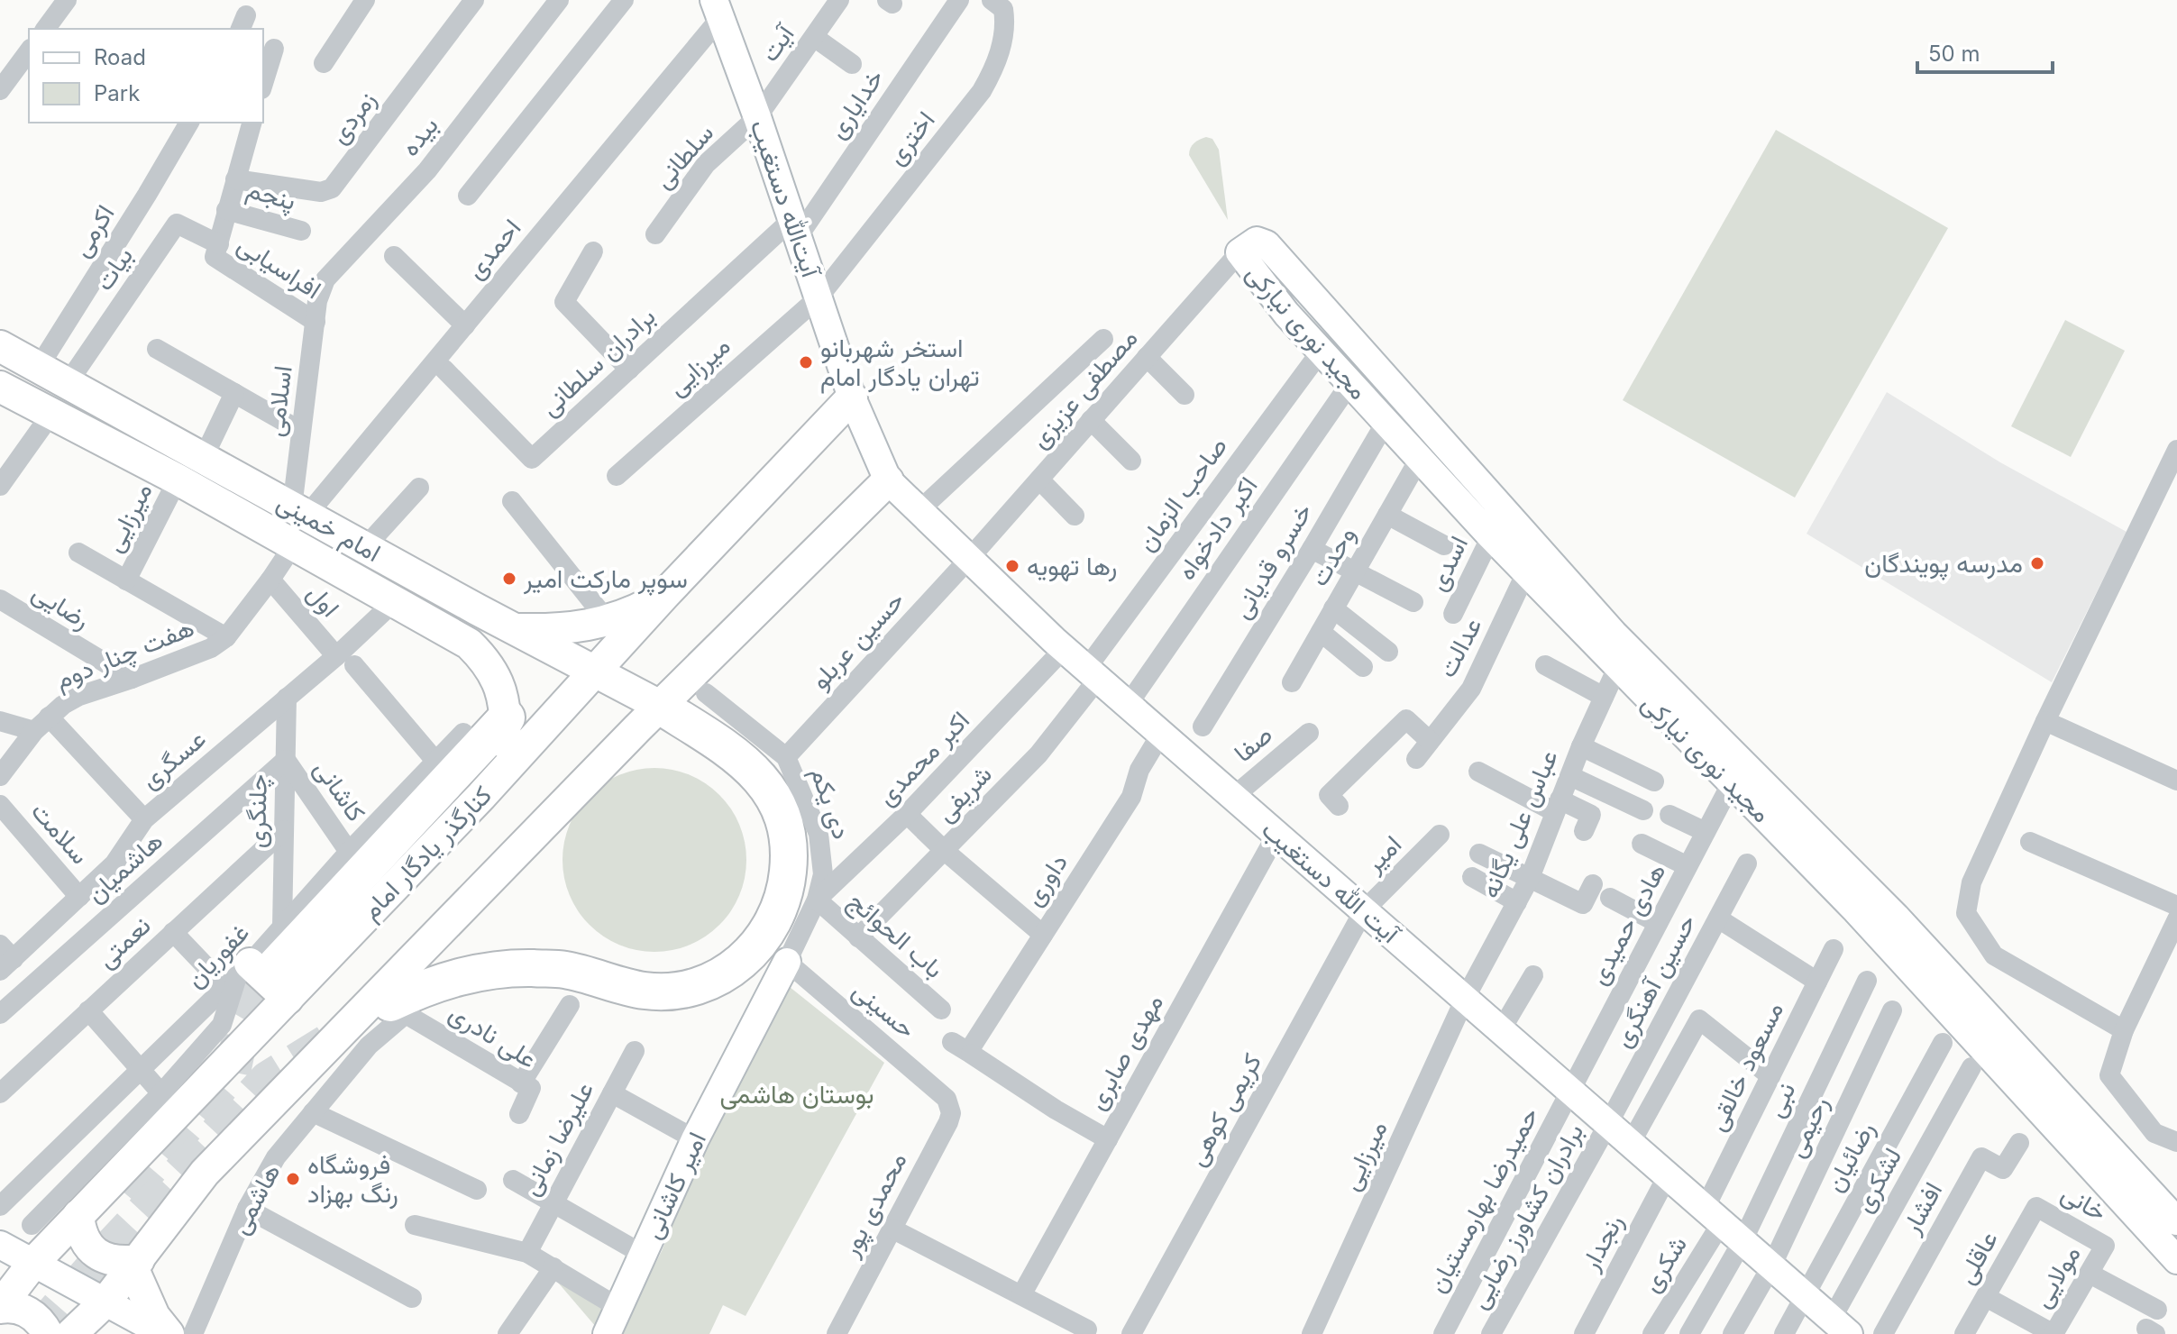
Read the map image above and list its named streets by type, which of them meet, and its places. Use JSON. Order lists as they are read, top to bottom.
{
  "streets": {
    "main road": [
      "آیت‌الله دستغیب",
      "مجید نوری نیارکی",
      "امام خمینی",
      "کنارگذر یادگار امام",
      "آیت الله دستغیب",
      "امیر کاشانی"
    ],
    "street": [
      "آیت",
      "خدایاری",
      "زمردی",
      "بیده",
      "اختری",
      "سلطانی",
      "پنجم",
      "اکرمی",
      "احمدی",
      "افراسیابی",
      "بیات",
      "برادران سلطانی",
      "میرزایی",
      "مصطفی عزیزی",
      "اسلامی",
      "صاحب الزمان",
      "اکبر دادخواه",
      "وحدت",
      "خسرو قدیانی",
      "اسدی",
      "اول",
      "رضایی",
      "حسین عربلو",
      "عدالت",
      "هفت چنار دوم",
      "صفا",
      "اکبر محمدی",
      "عسگری",
      "کاشانی",
      "شریفی",
      "دی یکم",
      "چلنگری",
      "عباس علی یگانه",
      "سلامت",
      "امیر",
      "هاشمیان",
      "داوری",
      "هادی حمیدی",
      "باب الحوائج",
      "نعمتی",
      "غفوریان",
      "حسین آهنگری",
      "حسینی",
      "علی نادری",
      "مهدی صابری",
      "مسعود خالقی",
      "نبی",
      "کریمی کوهی",
      "رحیمی",
      "علیرضا زمانی",
      "رضائیان",
      "لشکری",
      "هاشمی",
      "حمیدرضا بهارمستیان",
      "خانی",
      "محمدی پور",
      "افشار",
      "برادران کشاورز رضایی",
      "رنجدار",
      "عاقلی",
      "شکری",
      "مولایی"
    ]
  },
  "crossings": [
    ["آیت", "سلطانی"],
    ["آیت", "آیت‌الله دستغیب"],
    ["خدایاری", "آیت‌الله دستغیب"],
    ["خدایاری", "برادران سلطانی"],
    ["بیده", "اسلامی"],
    ["اختری", "آیت‌الله دستغیب"],
    ["اختری", "میرزایی"],
    ["سلطانی", "آیت‌الله دستغیب"],
    ["آیت‌الله دستغیب", "احمدی"],
    ["آیت‌الله دستغیب", "برادران سلطانی"],
    ["آیت‌الله دستغیب", "میرزایی"],
    ["آیت‌الله دستغیب", "کنارگذر یادگار امام"],
    ["آیت‌الله دستغیب", "آیت الله دستغیب"],
    ["اکرمی", "امام خمینی"],
    ["احمدی", "اسلامی"],
    ["احمدی", "امام خمینی"],
    ["افراسیابی", "بیات"],
    ["افراسیابی", "اسلامی"],
    ["بیات", "امام خمینی"],
    ["مجید نوری نیارکی", "مصطفی عزیزی"],
    ["مجید نوری نیارکی", "صاحب الزمان"],
    ["مجید نوری نیارکی", "اکبر دادخواه"],
    ["مجید نوری نیارکی", "وحدت"],
    ["مجید نوری نیارکی", "خسرو قدیانی"],
    ["مجید نوری نیارکی", "اسدی"],
    ["مجید نوری نیارکی", "عدالت"],
    ["مجید نوری نیارکی", "عباس علی یگانه"],
    ["مجید نوری نیارکی", "هادی حمیدی"],
    ["میرزایی", "امام خمینی"],
    ["میرزایی", "عباس علی یگانه"],
    ["میرزایی", "آیت الله دستغیب"],
    ["مصطفی عزیزی", "حسین عربلو"],
    ["مصطفی عزیزی", "آیت الله دستغیب"],
    ["اسلامی", "امام خمینی"],
    ["صاحب الزمان", "شریفی"],
    ["صاحب الزمان", "آیت الله دستغیب"],
    ["امام خمینی", "هفت چنار دوم"],
    ["امام خمینی", "عسگری"],
    ["امام خمینی", "کنارگذر یادگار امام"],
    ["اکبر دادخواه", "آیت الله دستغیب"],
    ["اول", "هفت چنار دوم"],
    ["اول", "عسگری"],
    ["اول", "غفوریان"],
    ["رضایی", "هفت چنار دوم"],
    ["حسین عربلو", "دی یکم"],
    ["حسین عربلو", "آیت الله دستغیب"],
    ["صفا", "آیت الله دستغیب"],
    ["اکبر محمدی", "دی یکم"],
    ["اکبر محمدی", "آیت الله دستغیب"],
    ["اکبر محمدی", "باب الحوائج"],
    ["عسگری", "چلنگری"],
    ["عسگری", "سلامت"],
    ["کاشانی", "چلنگری"],
    ["کاشانی", "هاشمیان"],
    ["کاشانی", "غفوریان"],
    ["شریفی", "آیت الله دستغیب"],
    ["شریفی", "باب الحوائج"],
    ["دی یکم", "باب الحوائج"],
    ["دی یکم", "حسینی"],
    ["دی یکم", "امیر کاشانی"],
    ["چلنگری", "هاشمیان"],
    ["چلنگری", "نعمتی"],
    ["چلنگری", "غفوریان"],
    ["عباس علی یگانه", "آیت الله دستغیب"],
    ["کنارگذر یادگار امام", "آیت الله دستغیب"],
    ["امیر", "آیت الله دستغیب"],
    ["امیر", "کریمی کوهی"],
    ["داوری", "آیت الله دستغیب"],
    ["داوری", "مهدی صابری"],
    ["آیت الله دستغیب", "هادی حمیدی"],
    ["آیت الله دستغیب", "حسین آهنگری"],
    ["آیت الله دستغیب", "مهدی صابری"],
    ["آیت الله دستغیب", "مسعود خالقی"],
    ["آیت الله دستغیب", "نبی"],
    ["آیت الله دستغیب", "کریمی کوهی"],
    ["آیت الله دستغیب", "رحیمی"],
    ["آیت الله دستغیب", "رضائیان"],
    ["آیت الله دستغیب", "لشکری"],
    ["آیت الله دستغیب", "حمیدرضا بهارمستیان"],
    ["آیت الله دستغیب", "برادران کشاورز رضایی"],
    ["آیت الله دستغیب", "رنجدار"],
    ["آیت الله دستغیب", "شکری"],
    ["هادی حمیدی", "حمیدرضا بهارمستیان"],
    ["حسین آهنگری", "برادران کشاورز رضایی"],
    ["حسینی", "امیر کاشانی"],
    ["حسینی", "محمدی پور"],
    ["علی نادری", "هاشمی"],
    ["مسعود خالقی", "شکری"],
    ["خانی", "عاقلی"],
    ["خانی", "مولایی"]
  ],
  "parks": ["بوستان هاشمی"],
  "places": [
    "استخر شهربانو تهران یادگار امام",
    "مدرسه پویندگان",
    "رها تهویه",
    "سوپر مارکت امیر",
    "فروشگاه رنگ بهزاد"
  ],
  "legend": ["Road", "Park"],
  "scale_bar": "50 m"
}
